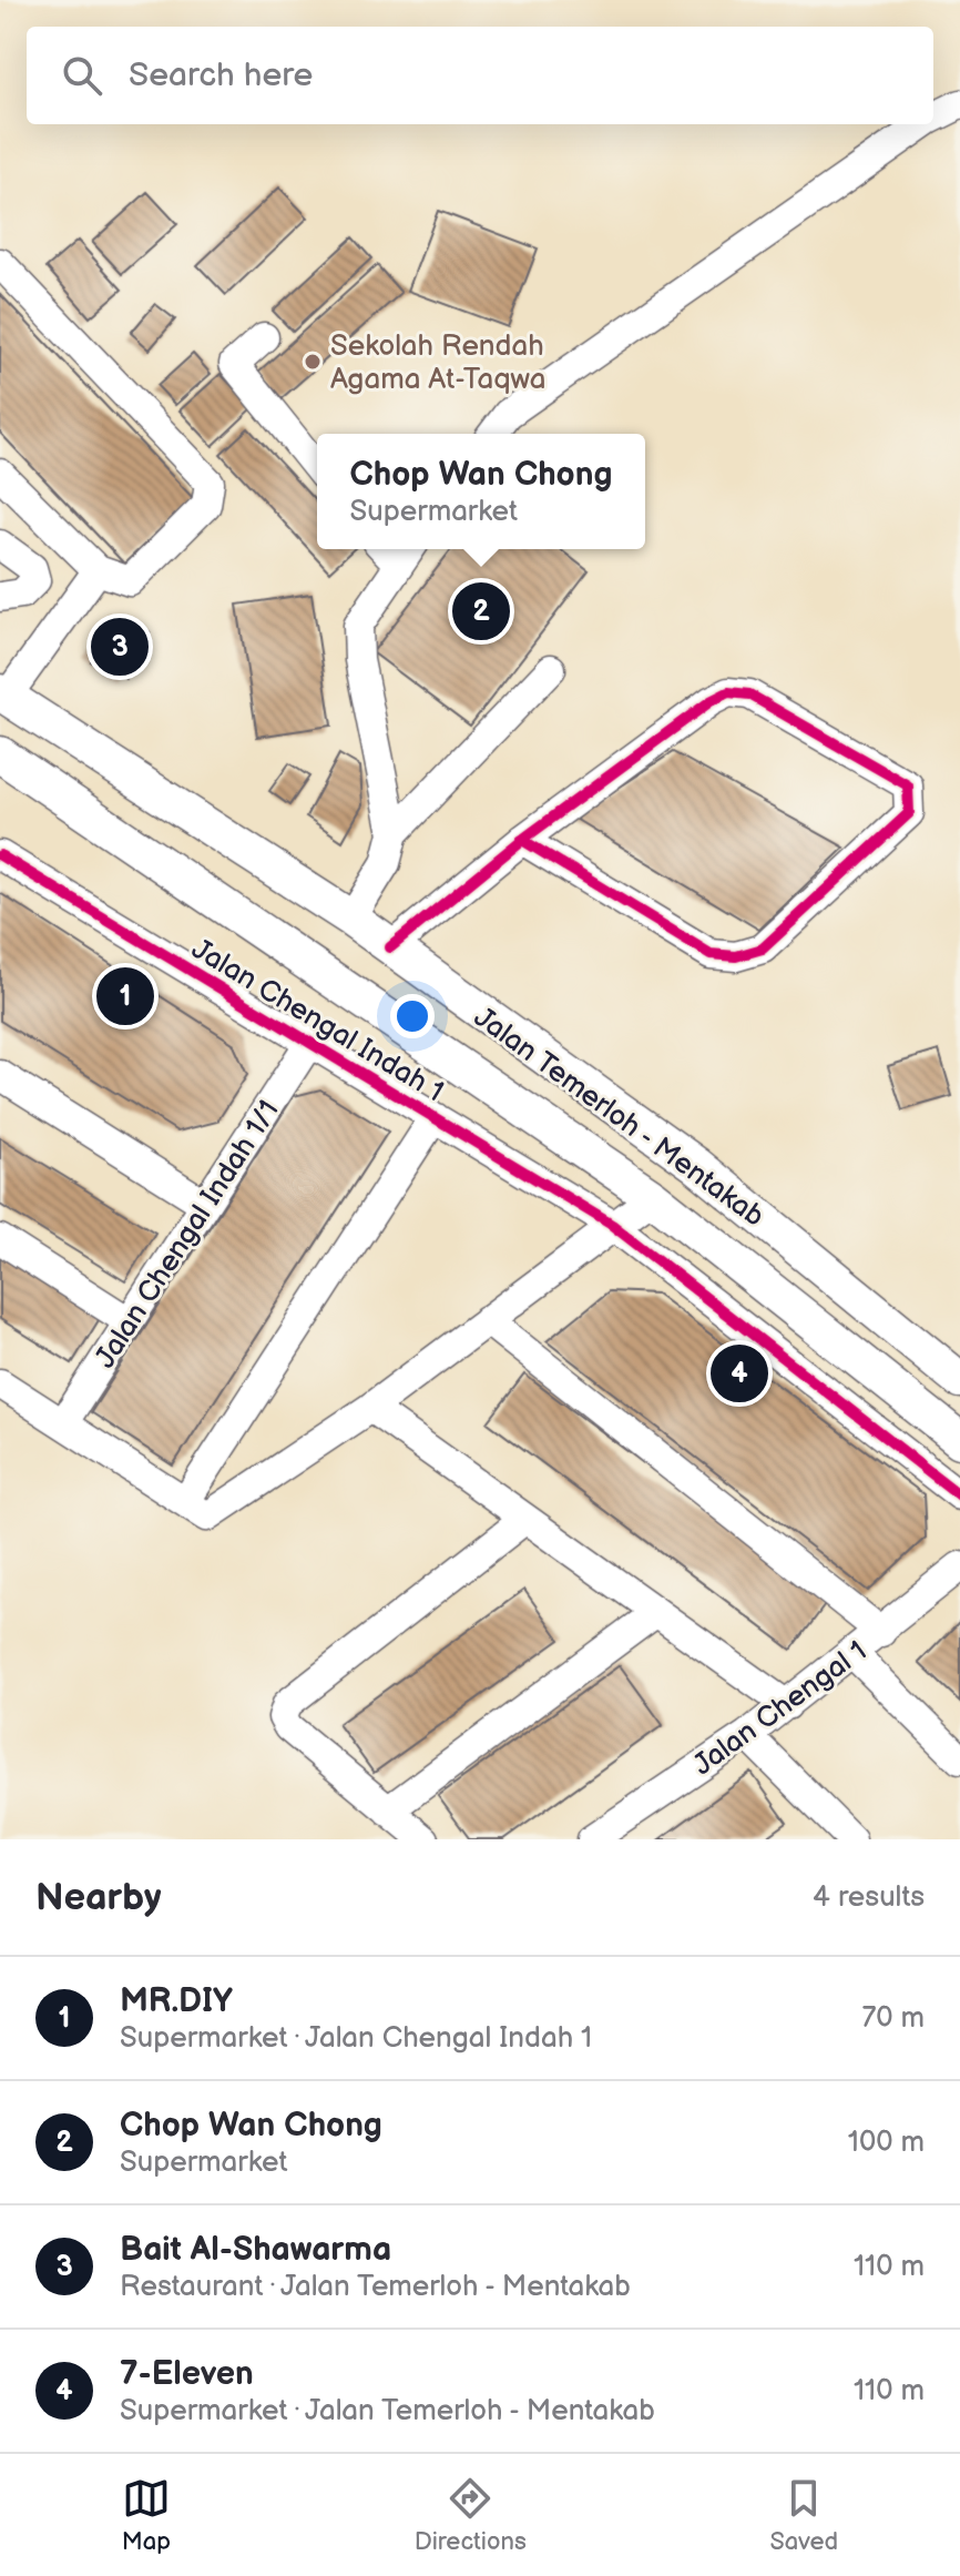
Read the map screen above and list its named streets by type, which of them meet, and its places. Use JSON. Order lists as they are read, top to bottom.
{
  "streets": {
    "main road": ["Jalan Temerloh - Mentakab"],
    "street": ["Jalan Chengal Indah 1", "Jalan Chengal Indah 1/1", "Jalan Chengal 1"]
  },
  "crossings": [
    ["Jalan Chengal Indah 1", "Jalan Chengal Indah 1/1"]
  ],
  "places": ["Sekolah Rendah Agama At-Taqwa"],
  "page": {
    "search": "Search here",
    "popup": ["Chop Wan Chong", "Supermarket"],
    "pins": [
      "2",
      "3",
      "1",
      "4"
    ],
    "heading": ["Nearby", "4 results"],
    "list": [
      {
        "mark": "1",
        "name": "MR.DIY",
        "note": "Supermarket · Jalan Chengal Indah 1",
        "value": "70 m"
      },
      {
        "mark": "2",
        "name": "Chop Wan Chong",
        "note": "Supermarket",
        "value": "100 m"
      },
      {
        "mark": "3",
        "name": "Bait Al-Shawarma",
        "note": "Restaurant · Jalan Temerloh - Mentakab",
        "value": "110 m"
      },
      {
        "mark": "4",
        "name": "7-Eleven",
        "note": "Supermarket · Jalan Temerloh - Mentakab",
        "value": "110 m"
      }
    ],
    "nav": ["Map", "Directions", "Saved"]
  }
}
